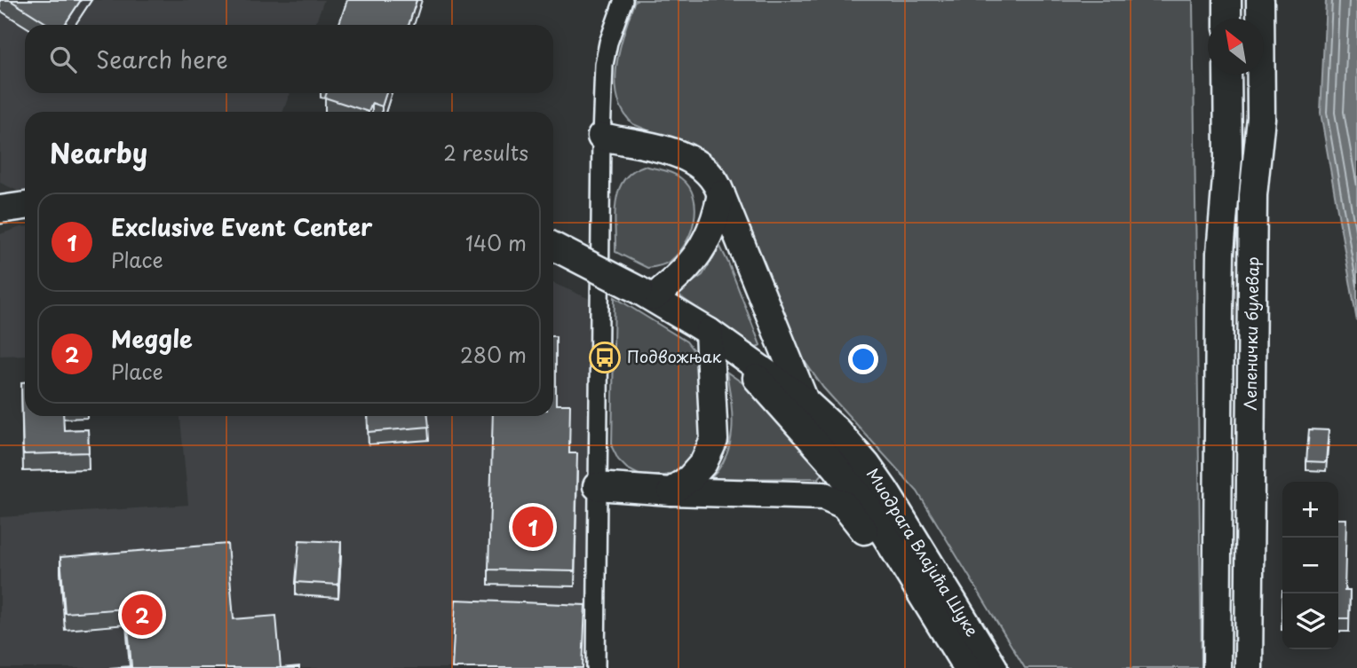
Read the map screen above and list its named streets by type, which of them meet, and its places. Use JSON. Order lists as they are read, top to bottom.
{
  "streets": {
    "main road": ["Лепенички булевар", "Миодрага Влајића Шуке"]
  },
  "places": {
    "bus stop": ["Подвожњак"]
  },
  "north": "top left",
  "page": {
    "search": "Search here",
    "heading": ["Nearby", "2 results"],
    "list": [
      {
        "mark": "1",
        "name": "Exclusive Event Center",
        "note": "Place",
        "value": "140 m"
      },
      {
        "mark": "2",
        "name": "Meggle",
        "note": "Place",
        "value": "280 m"
      }
    ],
    "map_buttons": ["+", "−"],
    "pins": ["1", "2"]
  }
}
